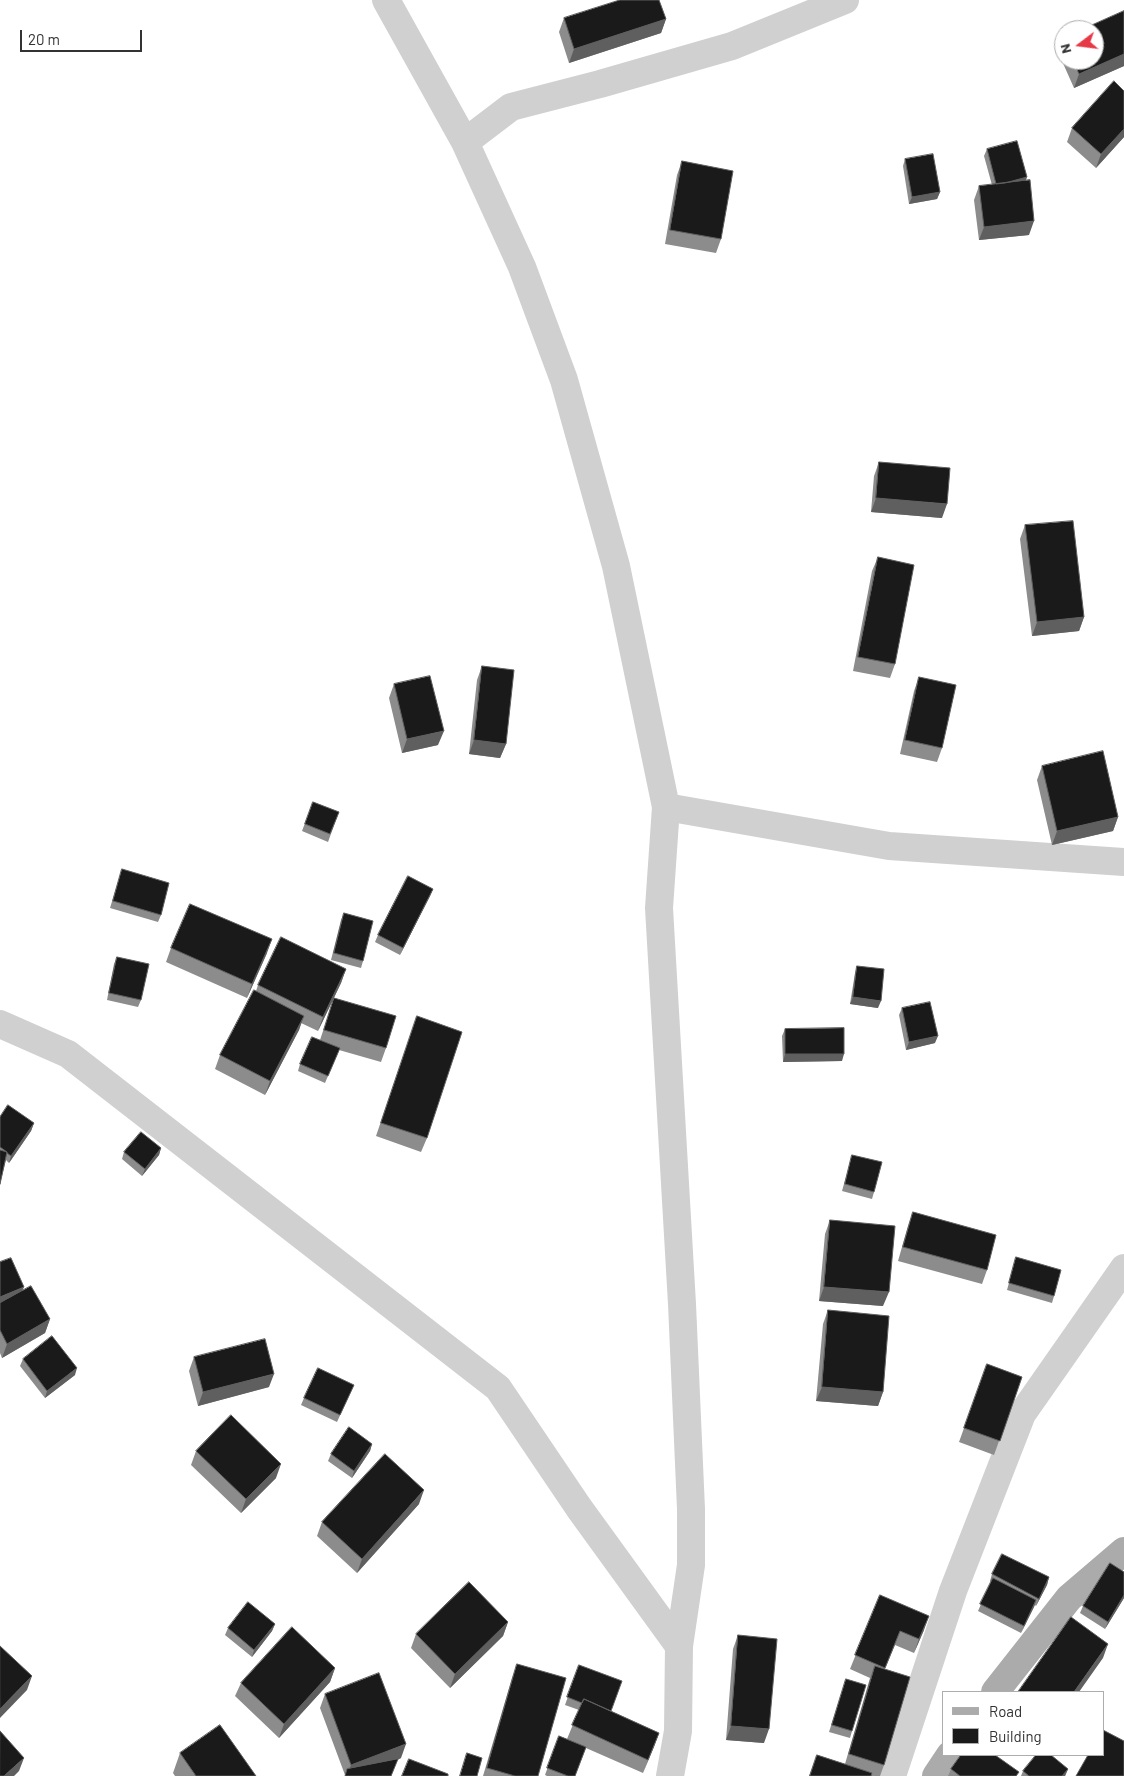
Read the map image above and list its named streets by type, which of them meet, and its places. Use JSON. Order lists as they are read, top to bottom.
{
  "legend": ["Road", "Building"],
  "scale_bar": "20 m",
  "north": "left"
}
